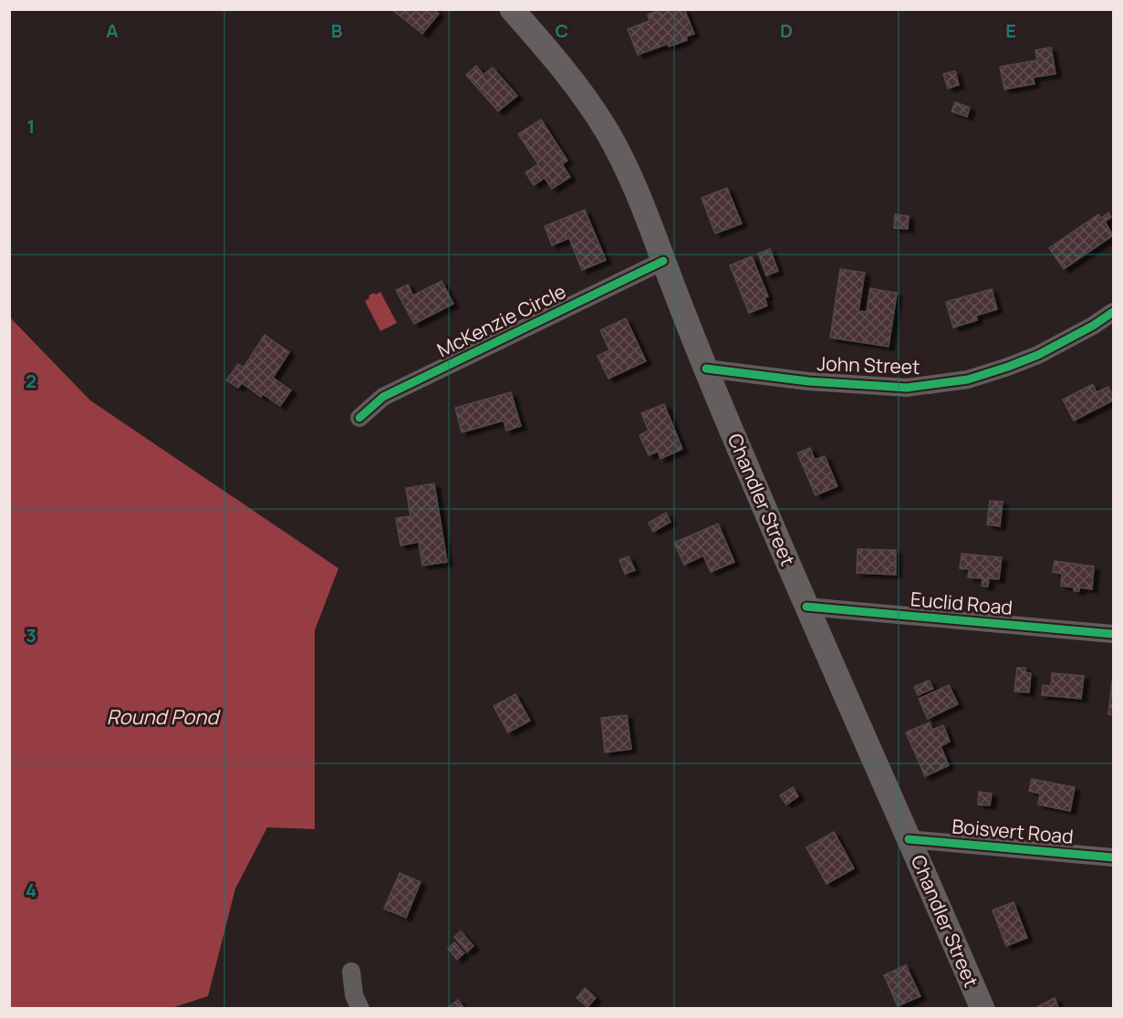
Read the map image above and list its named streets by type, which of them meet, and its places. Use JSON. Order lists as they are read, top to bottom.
{
  "streets": {
    "main road": ["Chandler Street"],
    "street": [
      "McKenzie Circle",
      "John Street",
      "Euclid Road",
      "Boisvert Road"
    ]
  },
  "crossings": [
    ["McKenzie Circle", "Chandler Street"],
    ["John Street", "Chandler Street"],
    ["Chandler Street", "Euclid Road"],
    ["Chandler Street", "Boisvert Road"]
  ],
  "water": ["Round Pond"],
  "grid": {
    "columns": [
      "A",
      "B",
      "C",
      "D",
      "E"
    ],
    "rows": [
      "1",
      "2",
      "3",
      "4"
    ]
  }
}
